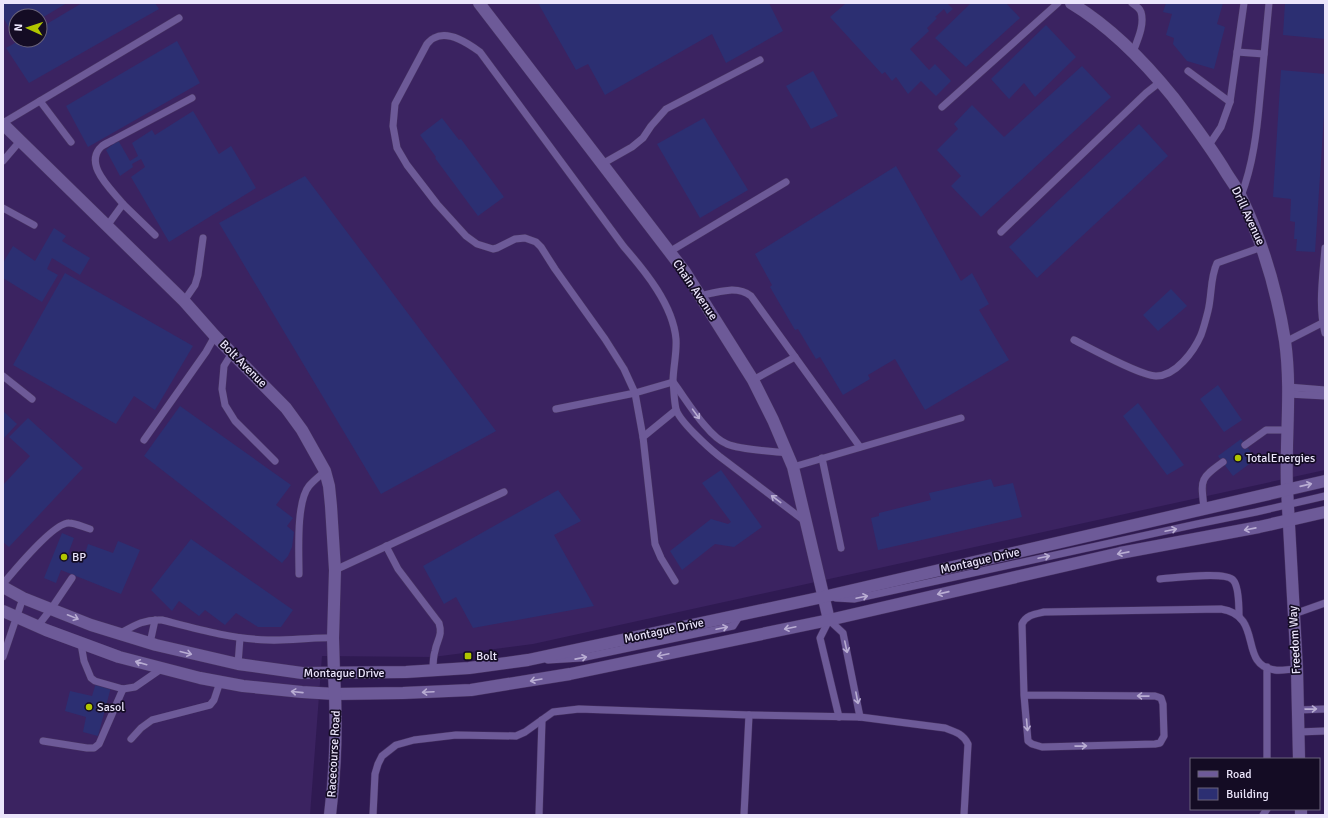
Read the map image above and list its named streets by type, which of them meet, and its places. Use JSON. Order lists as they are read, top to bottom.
{
  "streets": {
    "main road": [
      "Drill Avenue",
      "Chain Avenue",
      "Bolt Avenue",
      "Montague Drive",
      "Freedom Way",
      "Racecourse Road"
    ]
  },
  "crossings": [
    ["Drill Avenue", "Montague Drive"],
    ["Drill Avenue", "Freedom Way"],
    ["Chain Avenue", "Montague Drive"],
    ["Bolt Avenue", "Montague Drive"],
    ["Bolt Avenue", "Racecourse Road"],
    ["Montague Drive", "Freedom Way"],
    ["Montague Drive", "Racecourse Road"]
  ],
  "places": {
    "other": ["TotalEnergies", "BP", "Sasol"],
    "transit": ["Bolt"]
  },
  "legend": ["Road", "Building"],
  "north": "left"
}
